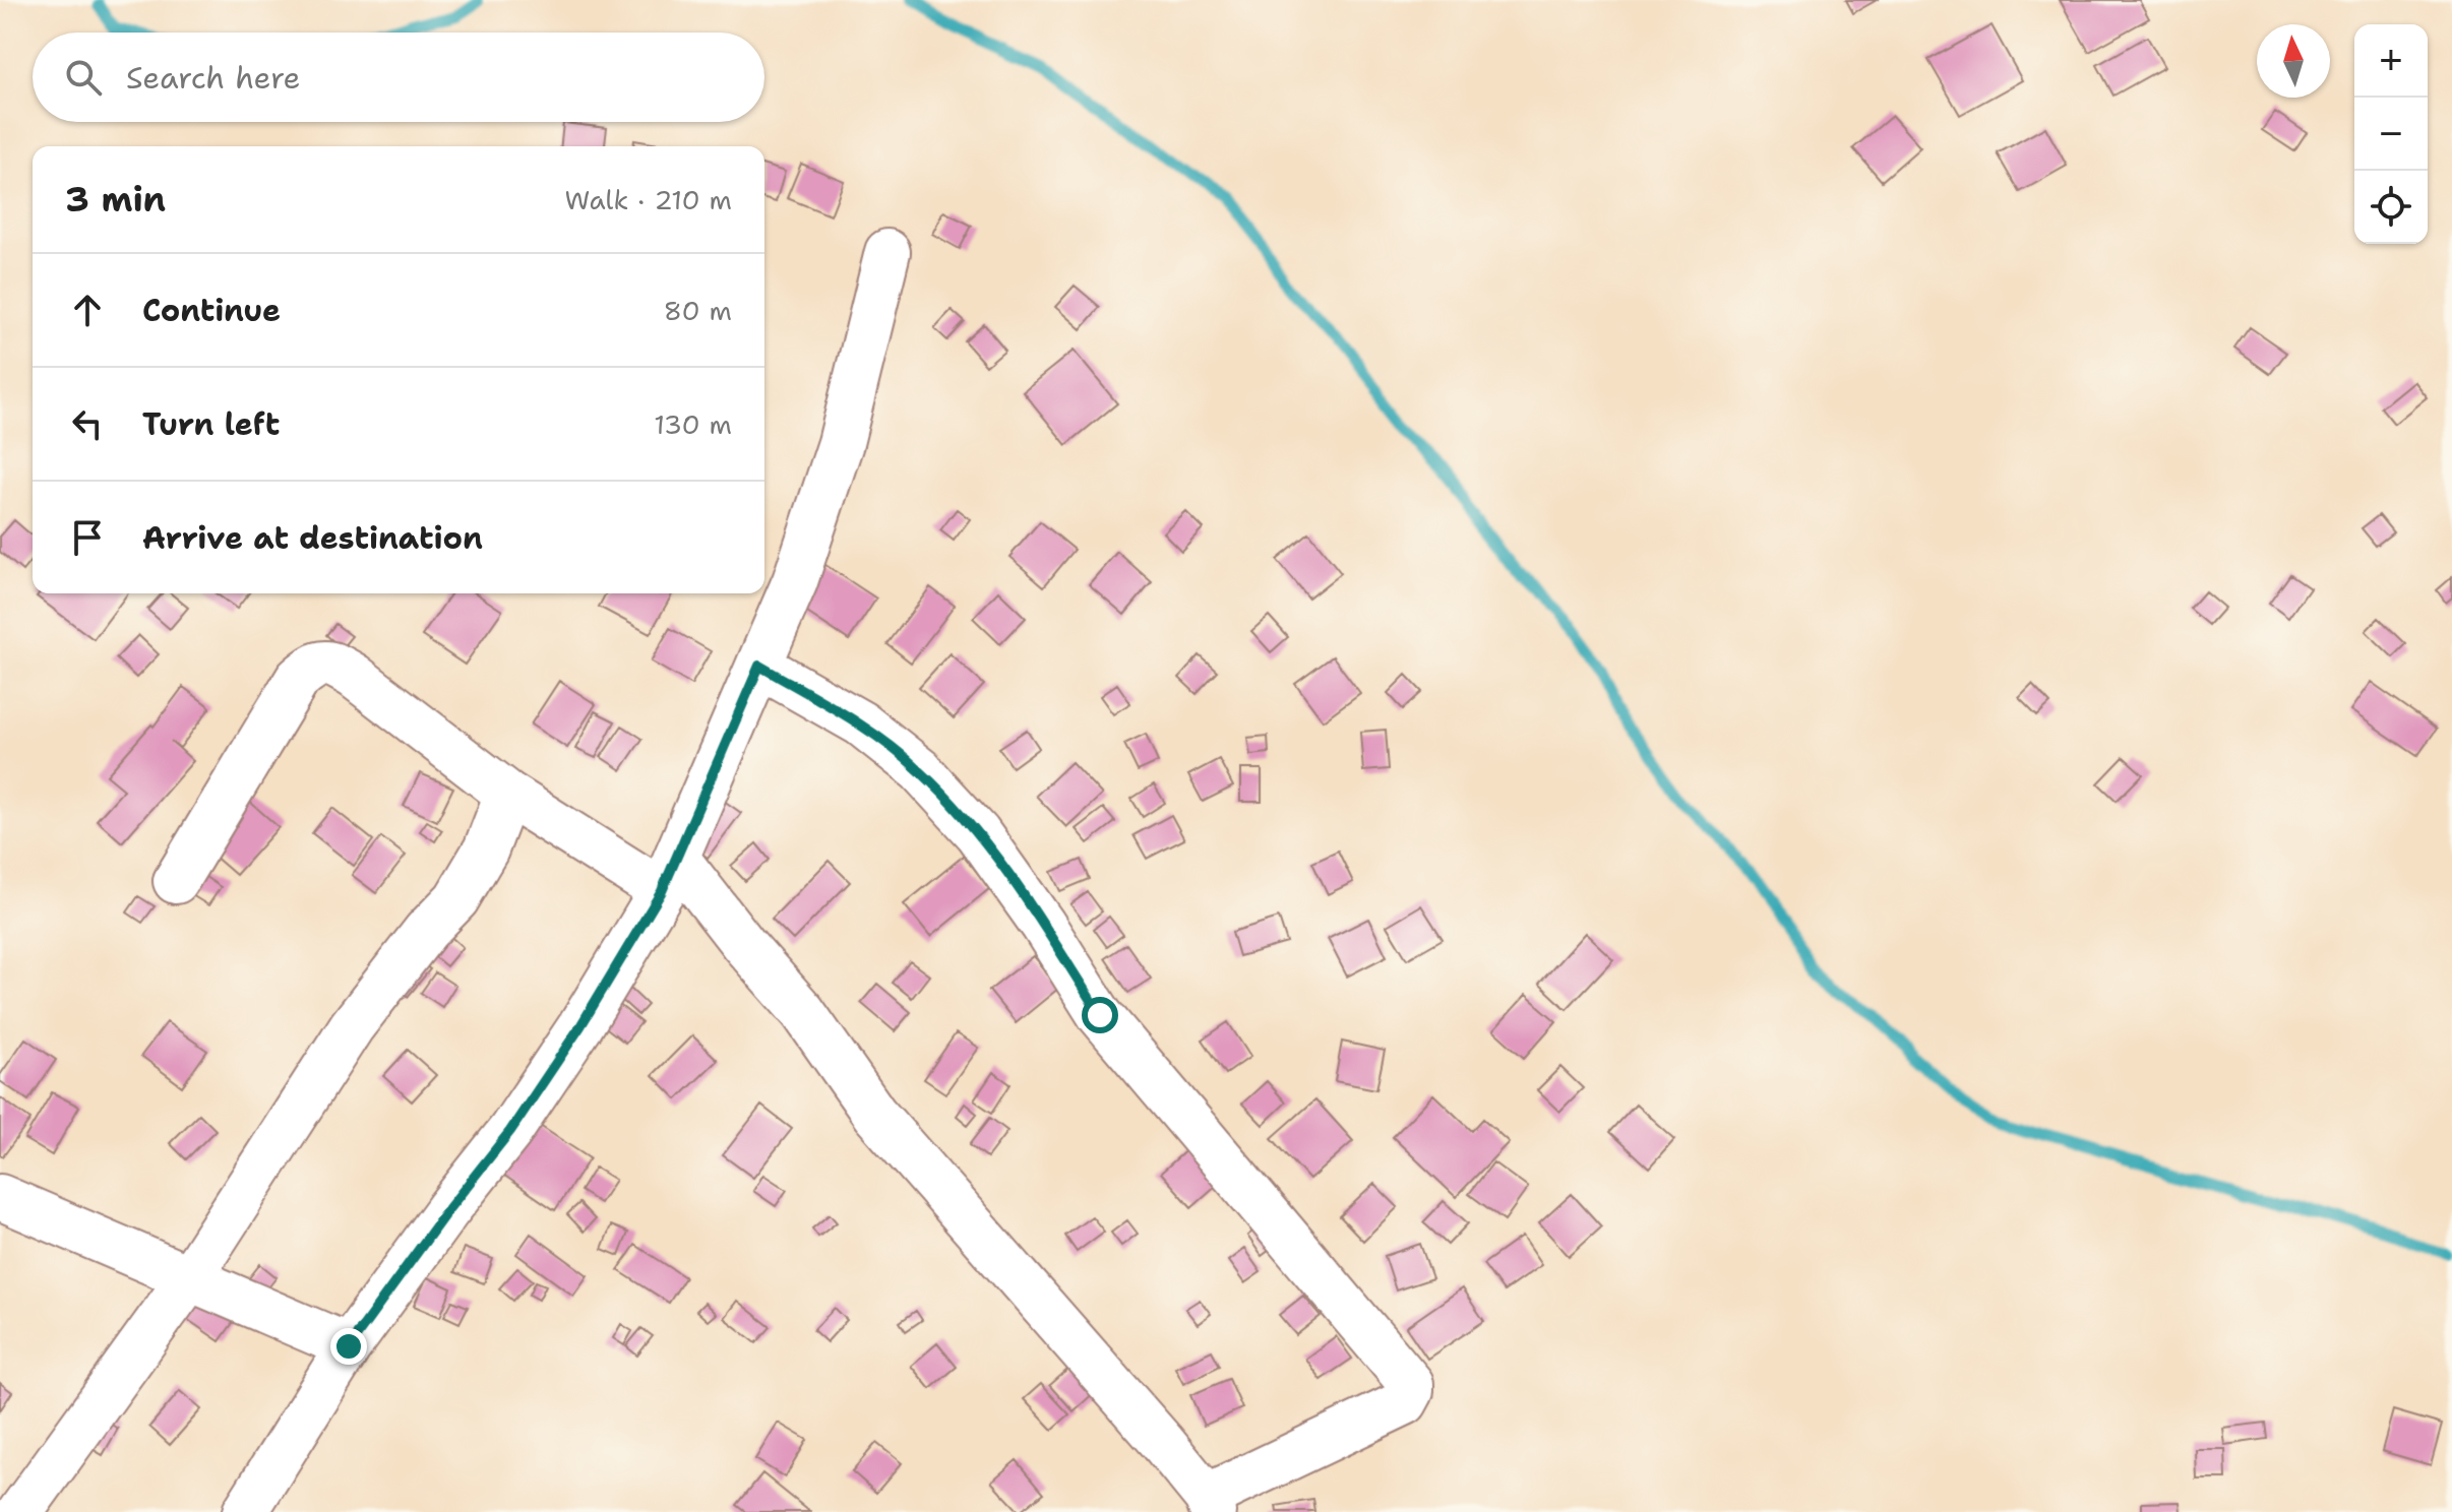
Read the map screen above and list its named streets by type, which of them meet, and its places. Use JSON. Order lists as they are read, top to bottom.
{
  "north": "top",
  "page": {
    "map_buttons": ["+", "−"],
    "search": "Search here",
    "heading": ["3 min", "Walk · 210 m"],
    "list": [
      ["Continue", "80 m"],
      ["Turn left", "130 m"],
      "Arrive at destination"
    ]
  }
}
